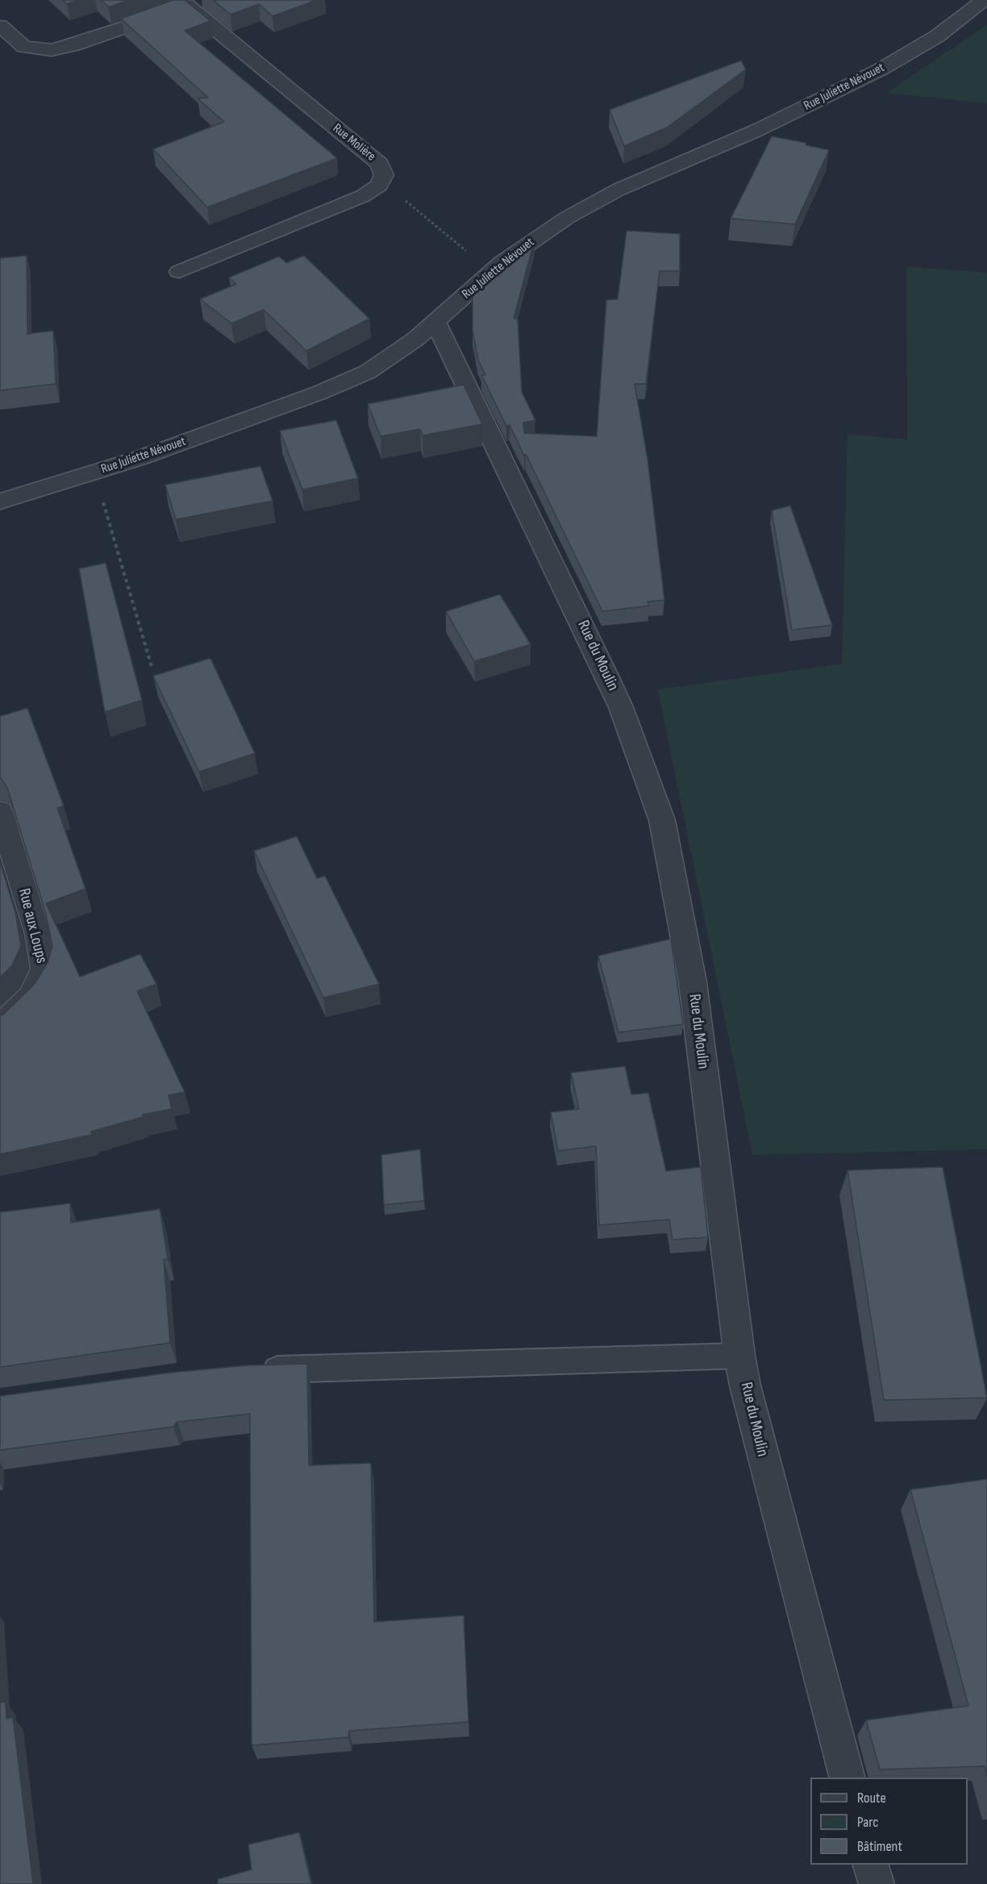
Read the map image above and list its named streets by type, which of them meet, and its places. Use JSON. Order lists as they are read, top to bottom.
{
  "streets": {
    "street": [
      "Rue Juliette Névouet",
      "Rue Molière",
      "Rue du Moulin",
      "Rue aux Loups"
    ]
  },
  "crossings": [
    ["Rue Juliette Névouet", "Rue du Moulin"]
  ],
  "legend": ["Route", "Parc", "Bâtiment"]
}
